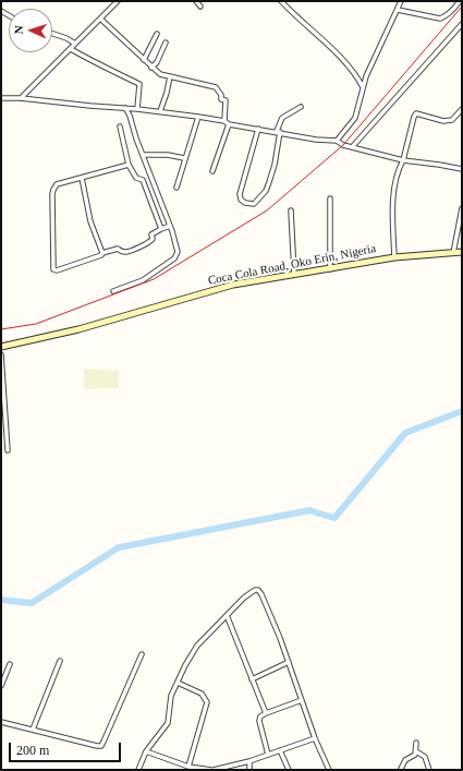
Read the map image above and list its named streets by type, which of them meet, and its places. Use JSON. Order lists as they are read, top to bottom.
{
  "streets": {
    "street": ["Coca Cola Road, Oko Erin, Nigeria"]
  },
  "scale_bar": "200 m",
  "north": "left"
}
